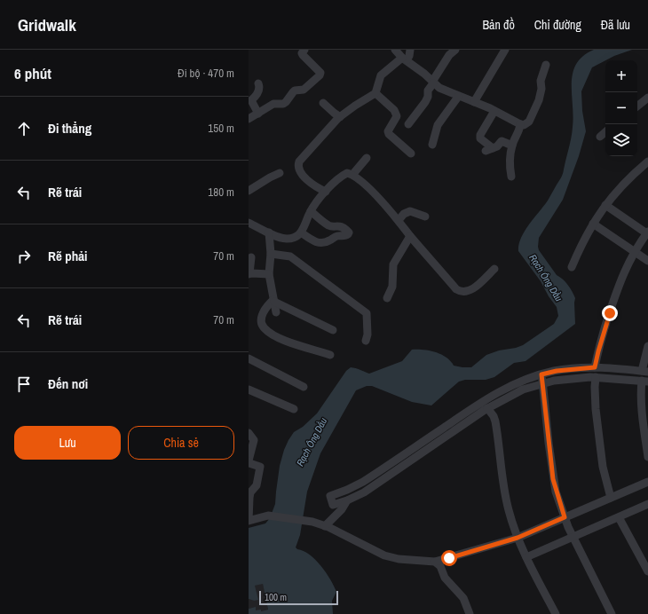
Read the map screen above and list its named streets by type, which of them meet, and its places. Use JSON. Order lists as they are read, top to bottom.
{
  "water": ["Rạch Ông Dầu"],
  "scale_bar": "100 m",
  "page": {
    "header": "Gridwalk",
    "nav": ["Bản đồ", "Chỉ đường", "Đã lưu"],
    "heading": ["6 phút", "Đi bộ · 470 m"],
    "map_buttons": ["+", "−"],
    "list": [
      ["Đi thẳng", "150 m"],
      ["Rẽ trái", "180 m"],
      ["Rẽ phải", "70 m"],
      ["Rẽ trái", "70 m"],
      "Đến nơi"
    ],
    "buttons": ["Lưu", "Chia sẻ"],
    "scale": "100 m"
  }
}
